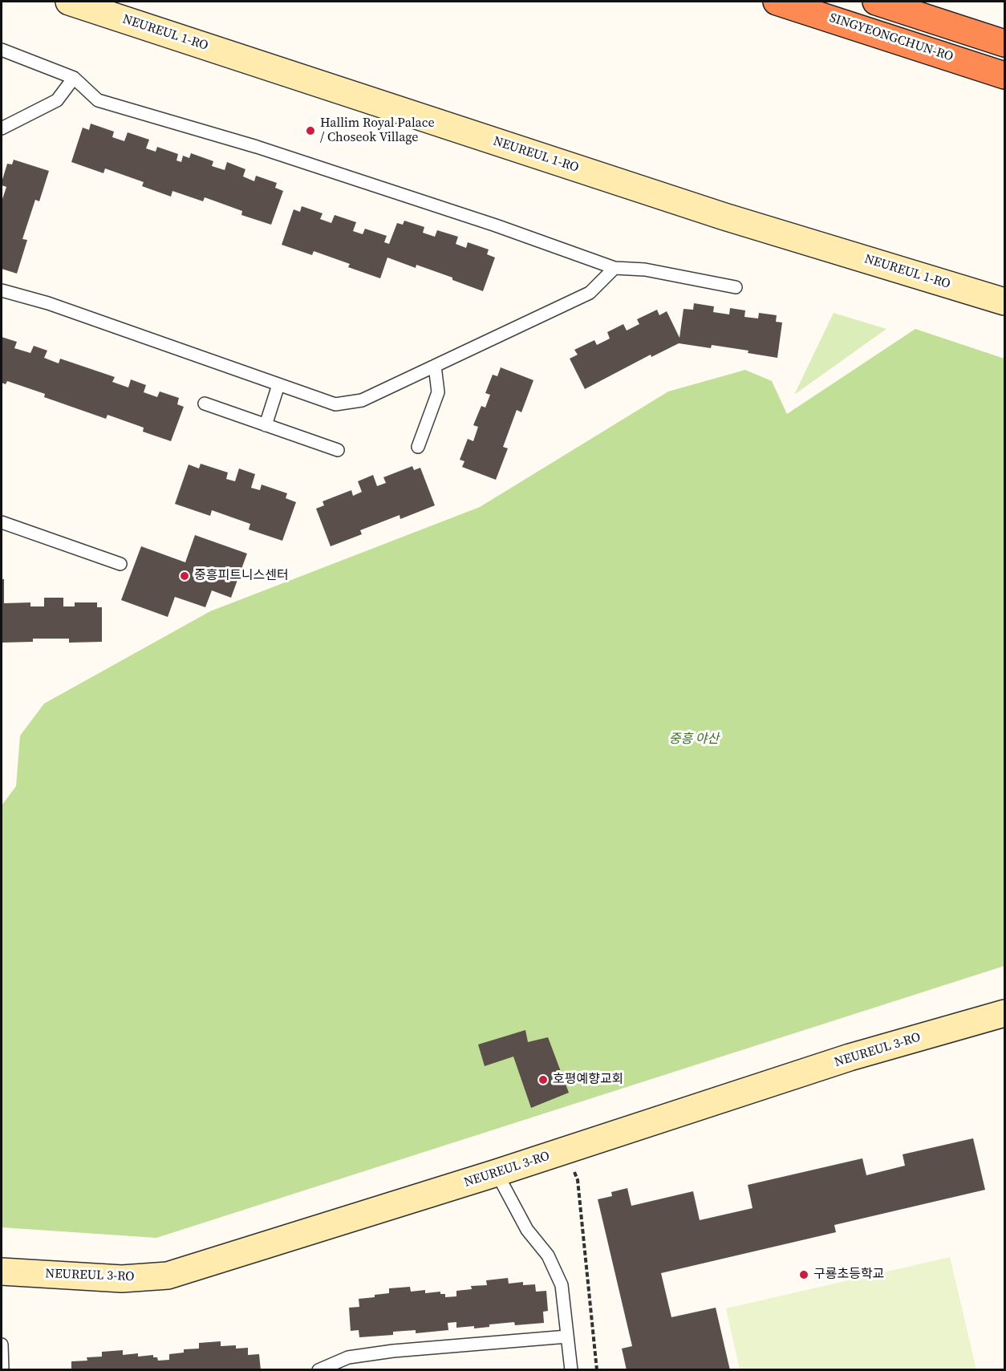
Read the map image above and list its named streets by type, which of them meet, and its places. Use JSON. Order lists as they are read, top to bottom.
{
  "streets": {
    "highway": ["SINGYEONGCHUN-RO"],
    "street": ["NEUREUL 1-RO", "NEUREUL 3-RO"]
  },
  "parks": ["중흥 야산"],
  "places": [
    "Hallim Royal Palace / Choseok Village",
    "중흥피트니스센터",
    "호평예향교회",
    "구룡초등학교"
  ]
}
